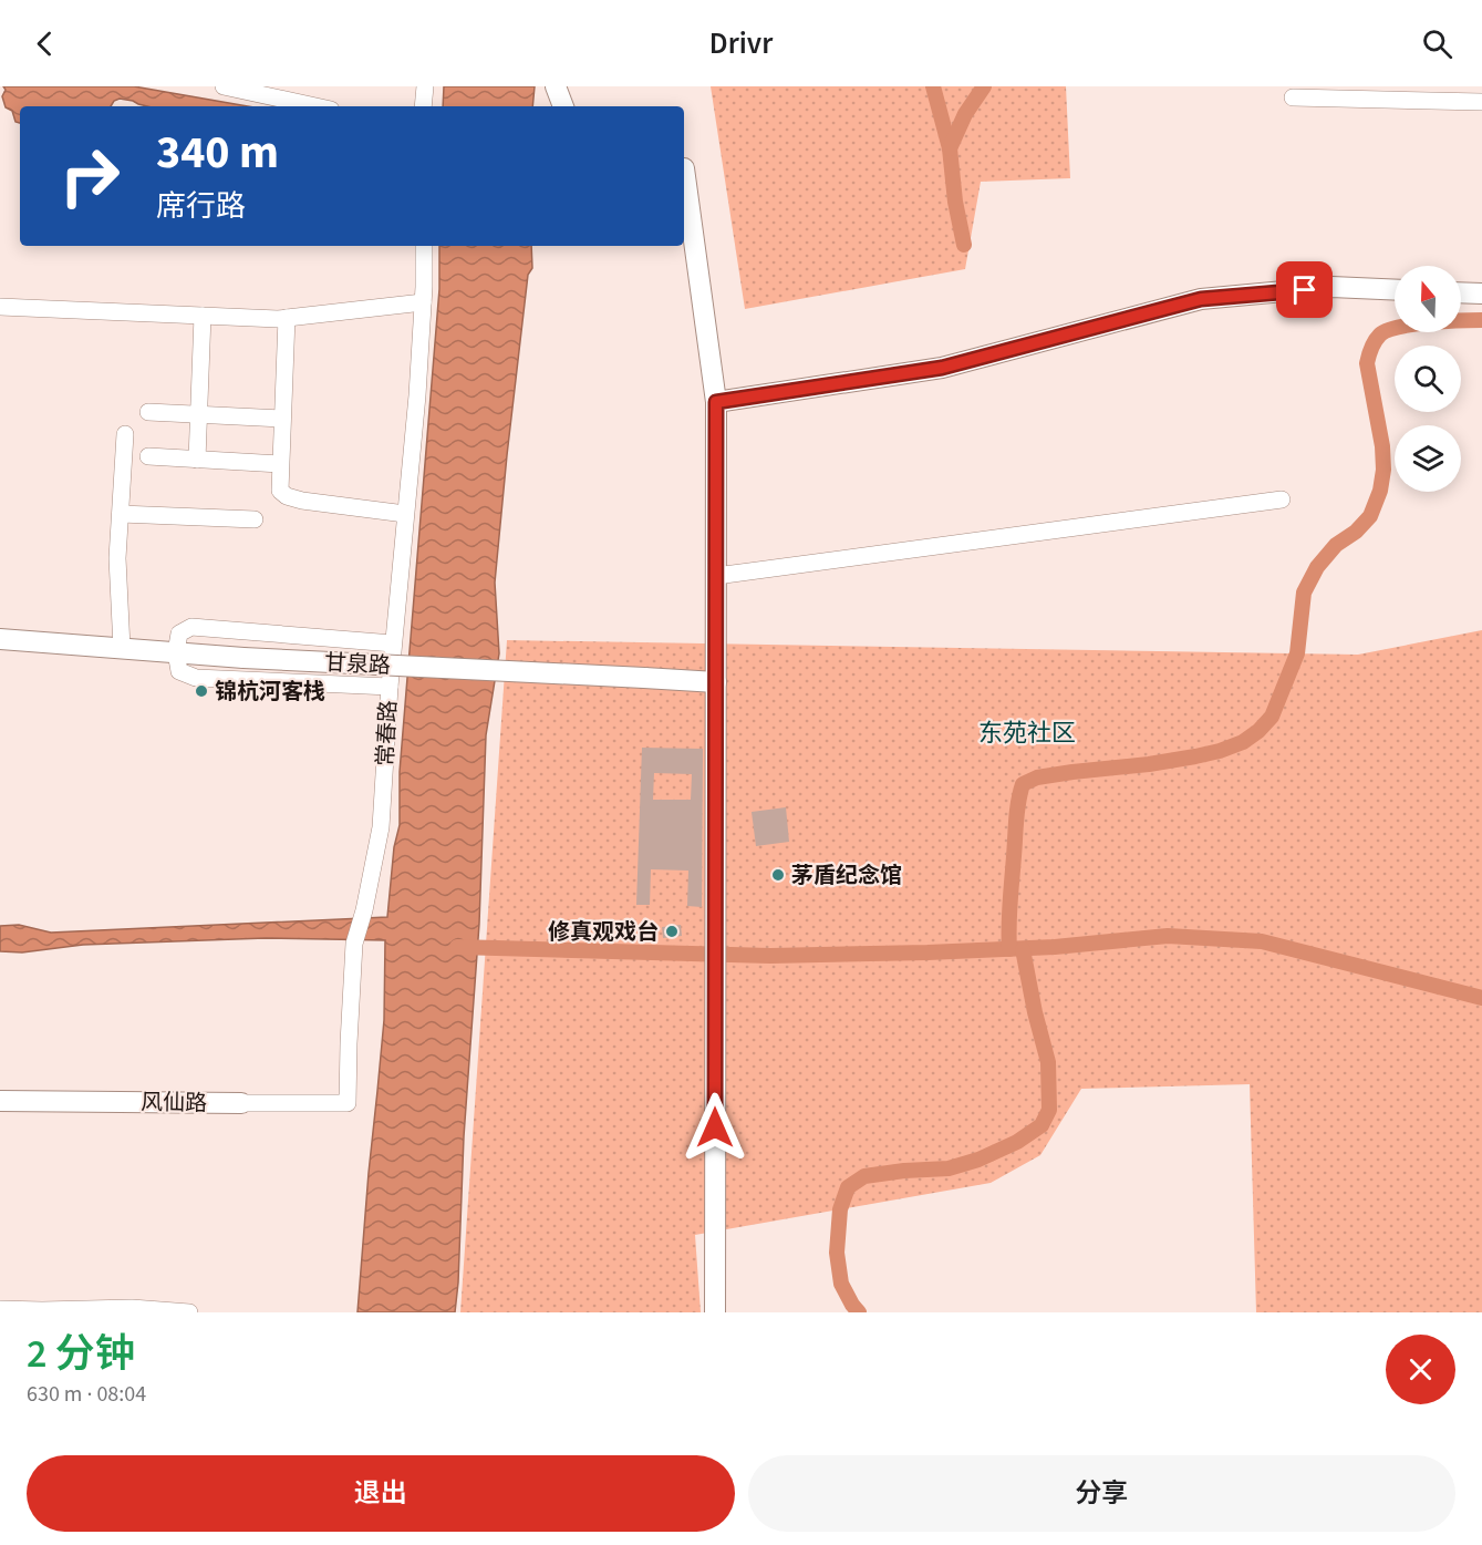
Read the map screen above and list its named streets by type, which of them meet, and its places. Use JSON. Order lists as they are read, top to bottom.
{
  "streets": {
    "street": ["甘泉路", "常春路", "风仙路"]
  },
  "crossings": [
    ["常春路", "风仙路"]
  ],
  "districts": ["东苑社区"],
  "places": ["锦杭河客栈", "茅盾纪念馆", "修真观戏台"],
  "north": "top",
  "page": {
    "header": "Drivr",
    "turn": ["340 m", "席行路"],
    "heading": ["2 分钟", "630 m · 08:04"],
    "buttons": ["退出", "分享"]
  }
}
